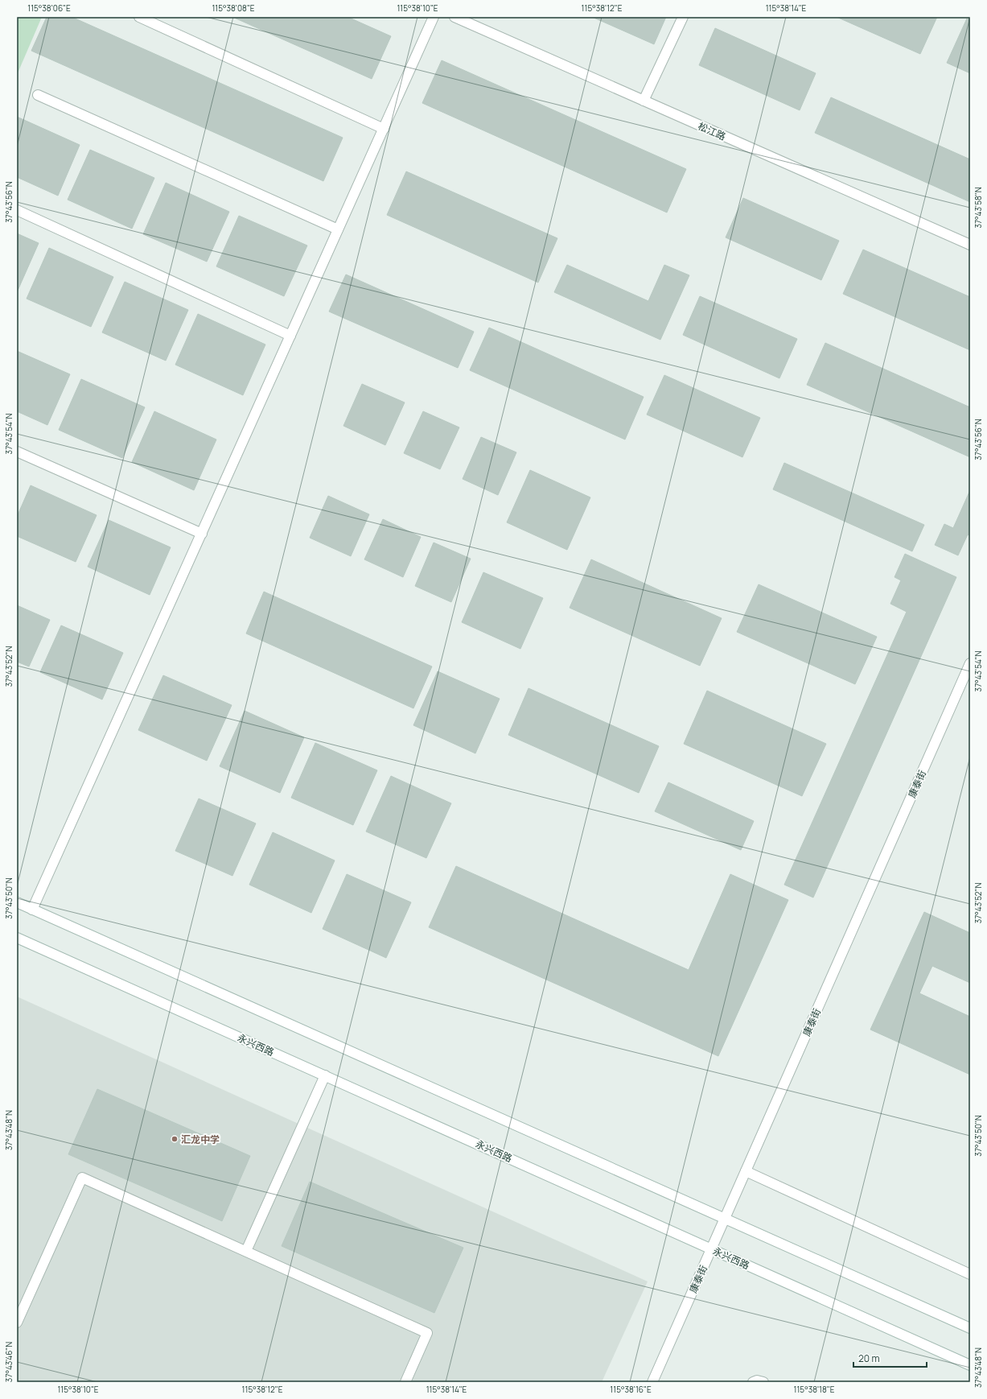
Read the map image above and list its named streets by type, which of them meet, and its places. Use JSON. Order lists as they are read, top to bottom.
{
  "streets": {
    "main road": ["松江路", "康泰街", "永兴西路"]
  },
  "crossings": [
    ["康泰街", "永兴西路"]
  ],
  "places": ["汇龙中学"],
  "scale_bar": "20 m",
  "coordinates": [
    "115°38'06\"E",
    "115°38'08\"E",
    "115°38'10\"E",
    "115°38'12\"E",
    "115°38'14\"E",
    "37°43'56\"N",
    "37°43'58\"N",
    "37°43'54\"N",
    "37°43'52\"N",
    "37°43'50\"N",
    "37°43'48\"N",
    "37°43'46\"N",
    "115°38'16\"E",
    "115°38'18\"E"
  ]
}
